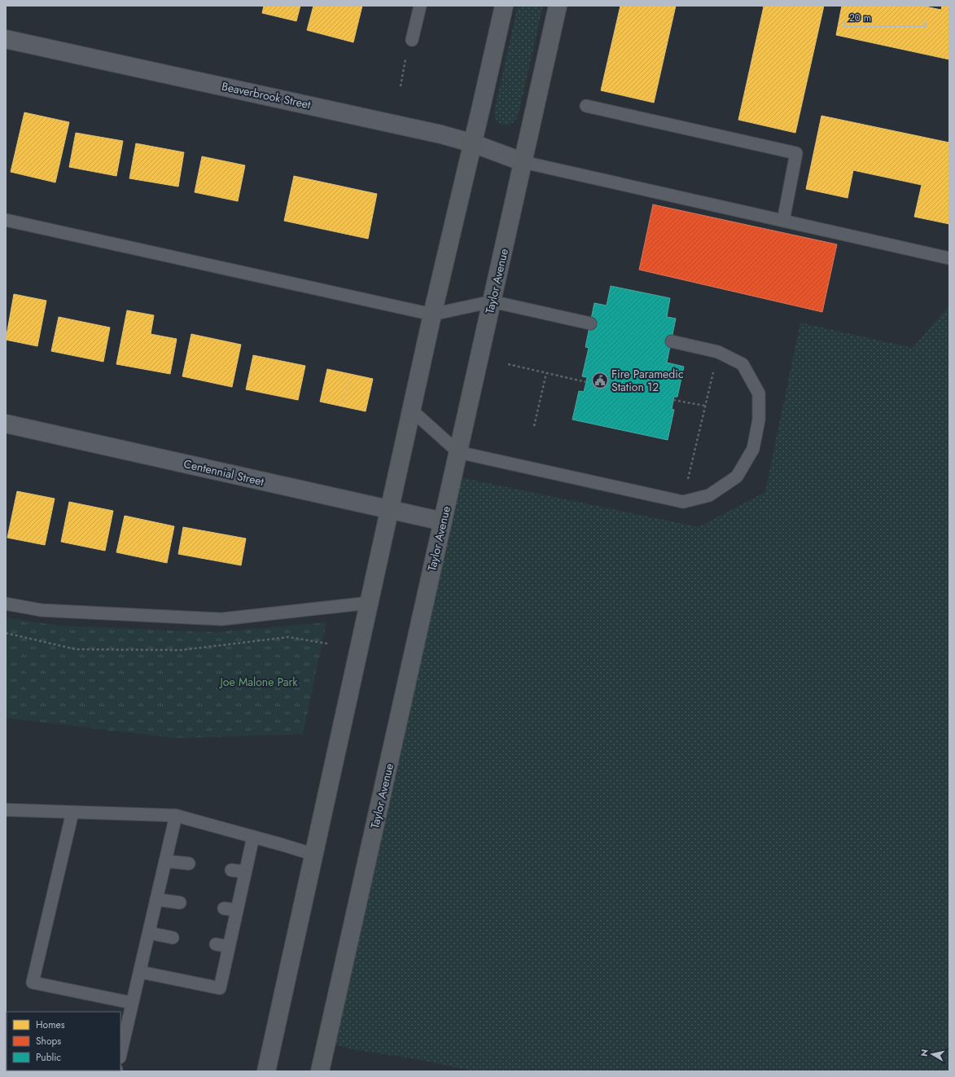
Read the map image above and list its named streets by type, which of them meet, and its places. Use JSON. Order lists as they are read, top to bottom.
{
  "streets": {
    "main road": ["Taylor Avenue"],
    "street": ["Beaverbrook Street", "Centennial Street"]
  },
  "crossings": [
    ["Beaverbrook Street", "Taylor Avenue"],
    ["Taylor Avenue", "Centennial Street"]
  ],
  "parks": ["Joe Malone Park"],
  "places": {
    "public building": ["Fire Paramedic Station 12"]
  },
  "legend": ["Homes", "Shops", "Public"],
  "scale_bar": "20 m",
  "north": "left"
}
